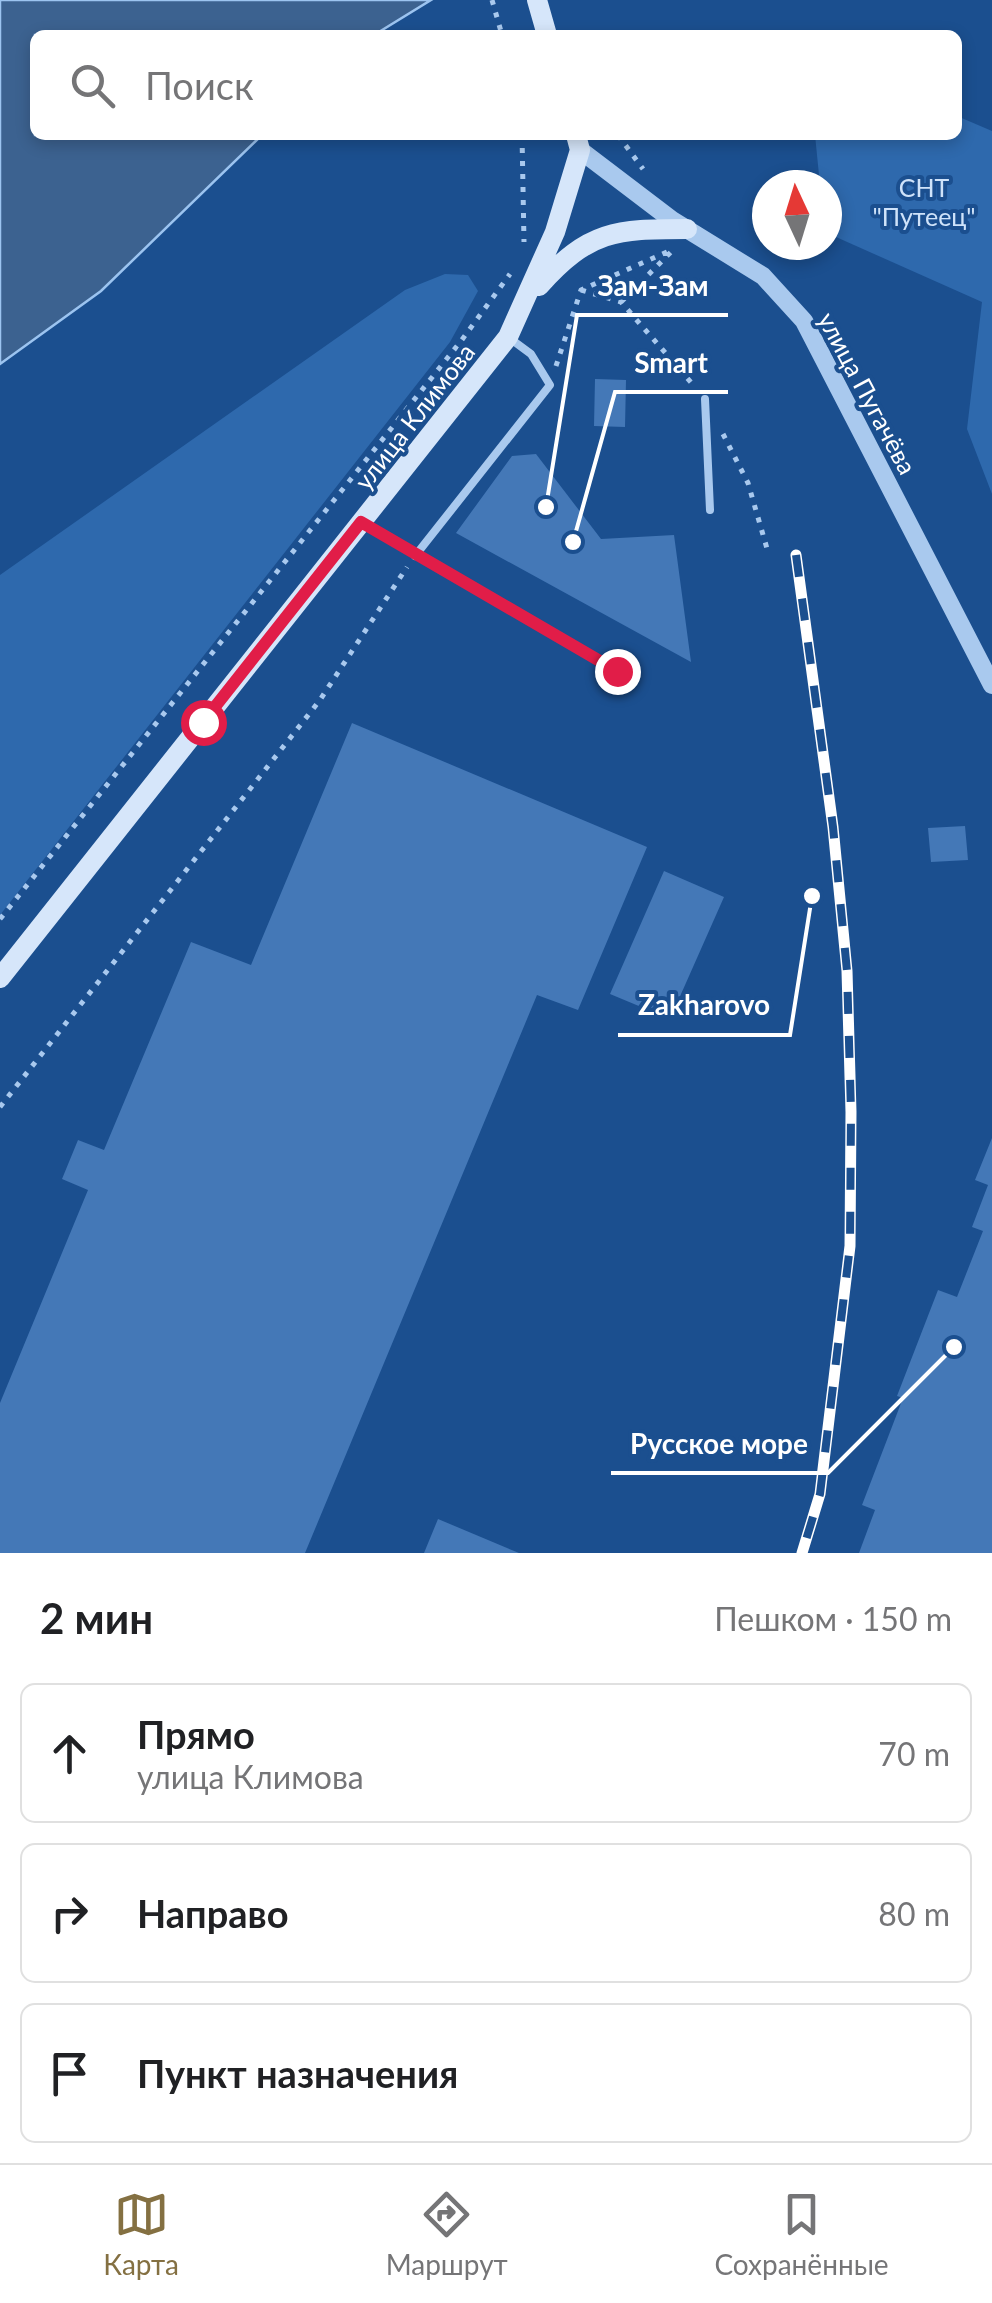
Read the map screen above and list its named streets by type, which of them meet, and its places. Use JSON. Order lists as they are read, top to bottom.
{
  "streets": {
    "main road": ["улица Климова"],
    "street": ["улица Пугачёва"]
  },
  "crossings": [
    ["улица Пугачёва", "улица Климова"]
  ],
  "parks": ["СНТ \"Путеец\""],
  "places": [
    "Зам-Зам",
    "Smart",
    "Zakharovo",
    "Русское море"
  ],
  "north": "top",
  "page": {
    "search": "Поиск",
    "heading": ["2 мин", "Пешком · 150 m"],
    "list": [
      ["Прямо", "улица Климова", "70 m"],
      ["Направо", "80 m"],
      "Пункт назначения"
    ],
    "nav": ["Карта", "Маршрут", "Сохранённые"]
  }
}
